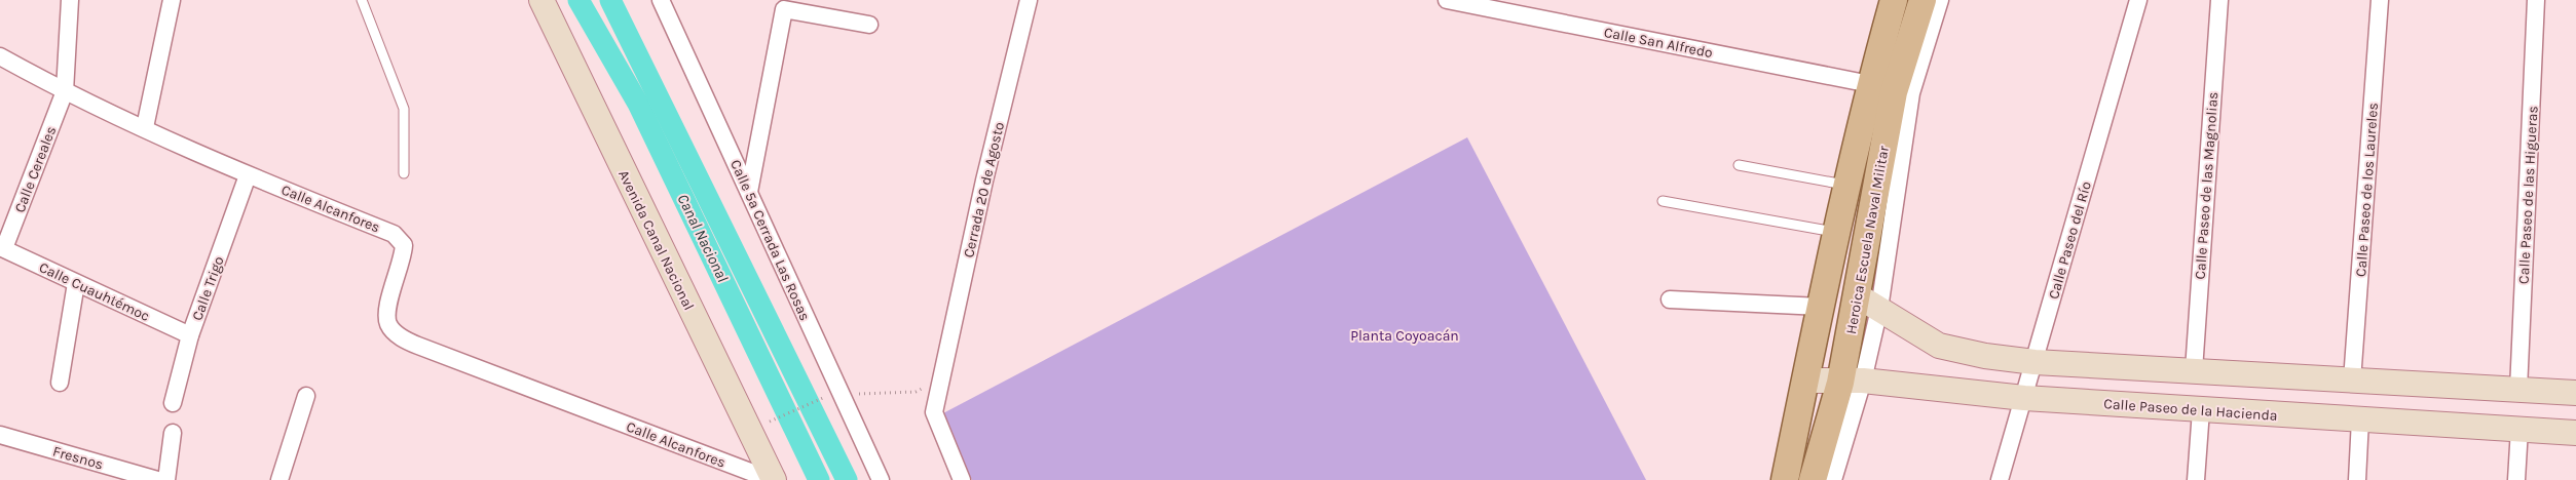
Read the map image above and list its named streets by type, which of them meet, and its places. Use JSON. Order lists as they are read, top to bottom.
{
  "streets": {
    "main road": ["Heroica Escuela Naval Militar"],
    "street": [
      "Calle San Alfredo",
      "Calle Cereales",
      "Calle Paseo de las Magnolias",
      "Cerrada 20 de Agosto",
      "Calle Paseo de los Laureles",
      "Calle Paseo de las Higueras",
      "Calle Alcanfores",
      "Avenida Canal Nacional",
      "Calle 5a Cerrada Las Rosas",
      "Calle Paseo del Río",
      "Calle Trigo",
      "Calle Cuauhtémoc",
      "Calle Paseo de la Hacienda",
      "Fresnos"
    ]
  },
  "crossings": [
    ["Calle San Alfredo", "Heroica Escuela Naval Militar"],
    ["Calle Cereales", "Calle Alcanfores"],
    ["Calle Cereales", "Calle Cuauhtémoc"],
    ["Calle Alcanfores", "Avenida Canal Nacional"],
    ["Calle Alcanfores", "Calle Trigo"],
    ["Heroica Escuela Naval Militar", "Calle Paseo de la Hacienda"],
    ["Calle Paseo del Río", "Calle Paseo de la Hacienda"],
    ["Calle Trigo", "Calle Cuauhtémoc"]
  ],
  "water": ["Canal Nacional"],
  "parks": ["Planta Coyoacán"]
}
